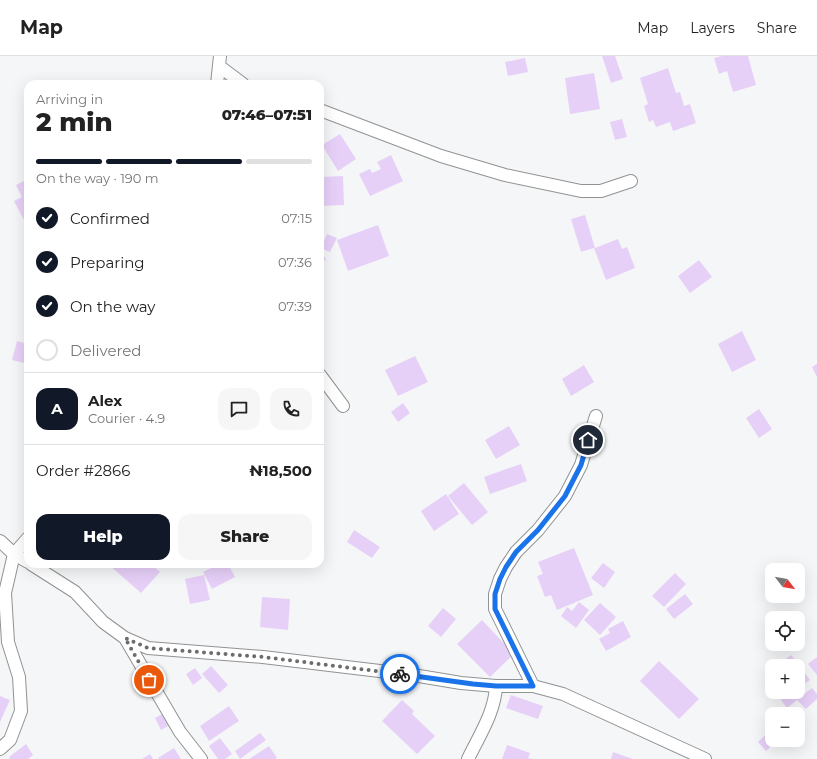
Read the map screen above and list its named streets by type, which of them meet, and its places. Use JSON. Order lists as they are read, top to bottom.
{
  "north": "bottom right",
  "page": {
    "header": "Map",
    "nav": ["Map", "Layers", "Share"],
    "heading": ["2 min", "Arriving in", "07:46–07:51"],
    "panel": [
      "Alex",
      "Courier · 4.9",
      "Order #2866",
      "₦18,500"
    ],
    "bar": "On the way · 190 m",
    "list": [
      ["Confirmed", "07:15"],
      ["Preparing", "07:36"],
      ["On the way", "07:39"],
      "Delivered"
    ],
    "round": "A",
    "buttons": ["Help", "Share"],
    "map_buttons": ["+", "−"]
  }
}
